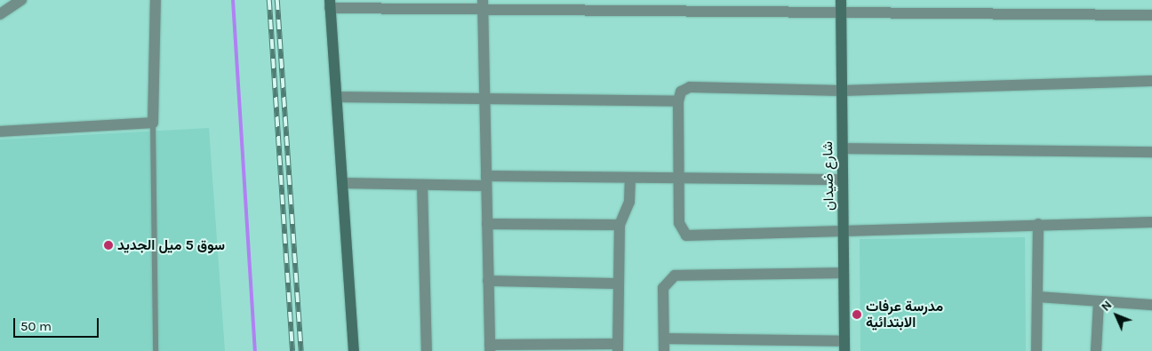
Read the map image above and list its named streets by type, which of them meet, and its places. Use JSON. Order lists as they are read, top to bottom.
{
  "streets": {
    "street": ["شارع ضيدان"]
  },
  "places": ["سوق 5 ميل الجديد", "مدرسة عرفات الابتدائية"],
  "scale_bar": "50 m",
  "north": "top left"
}
